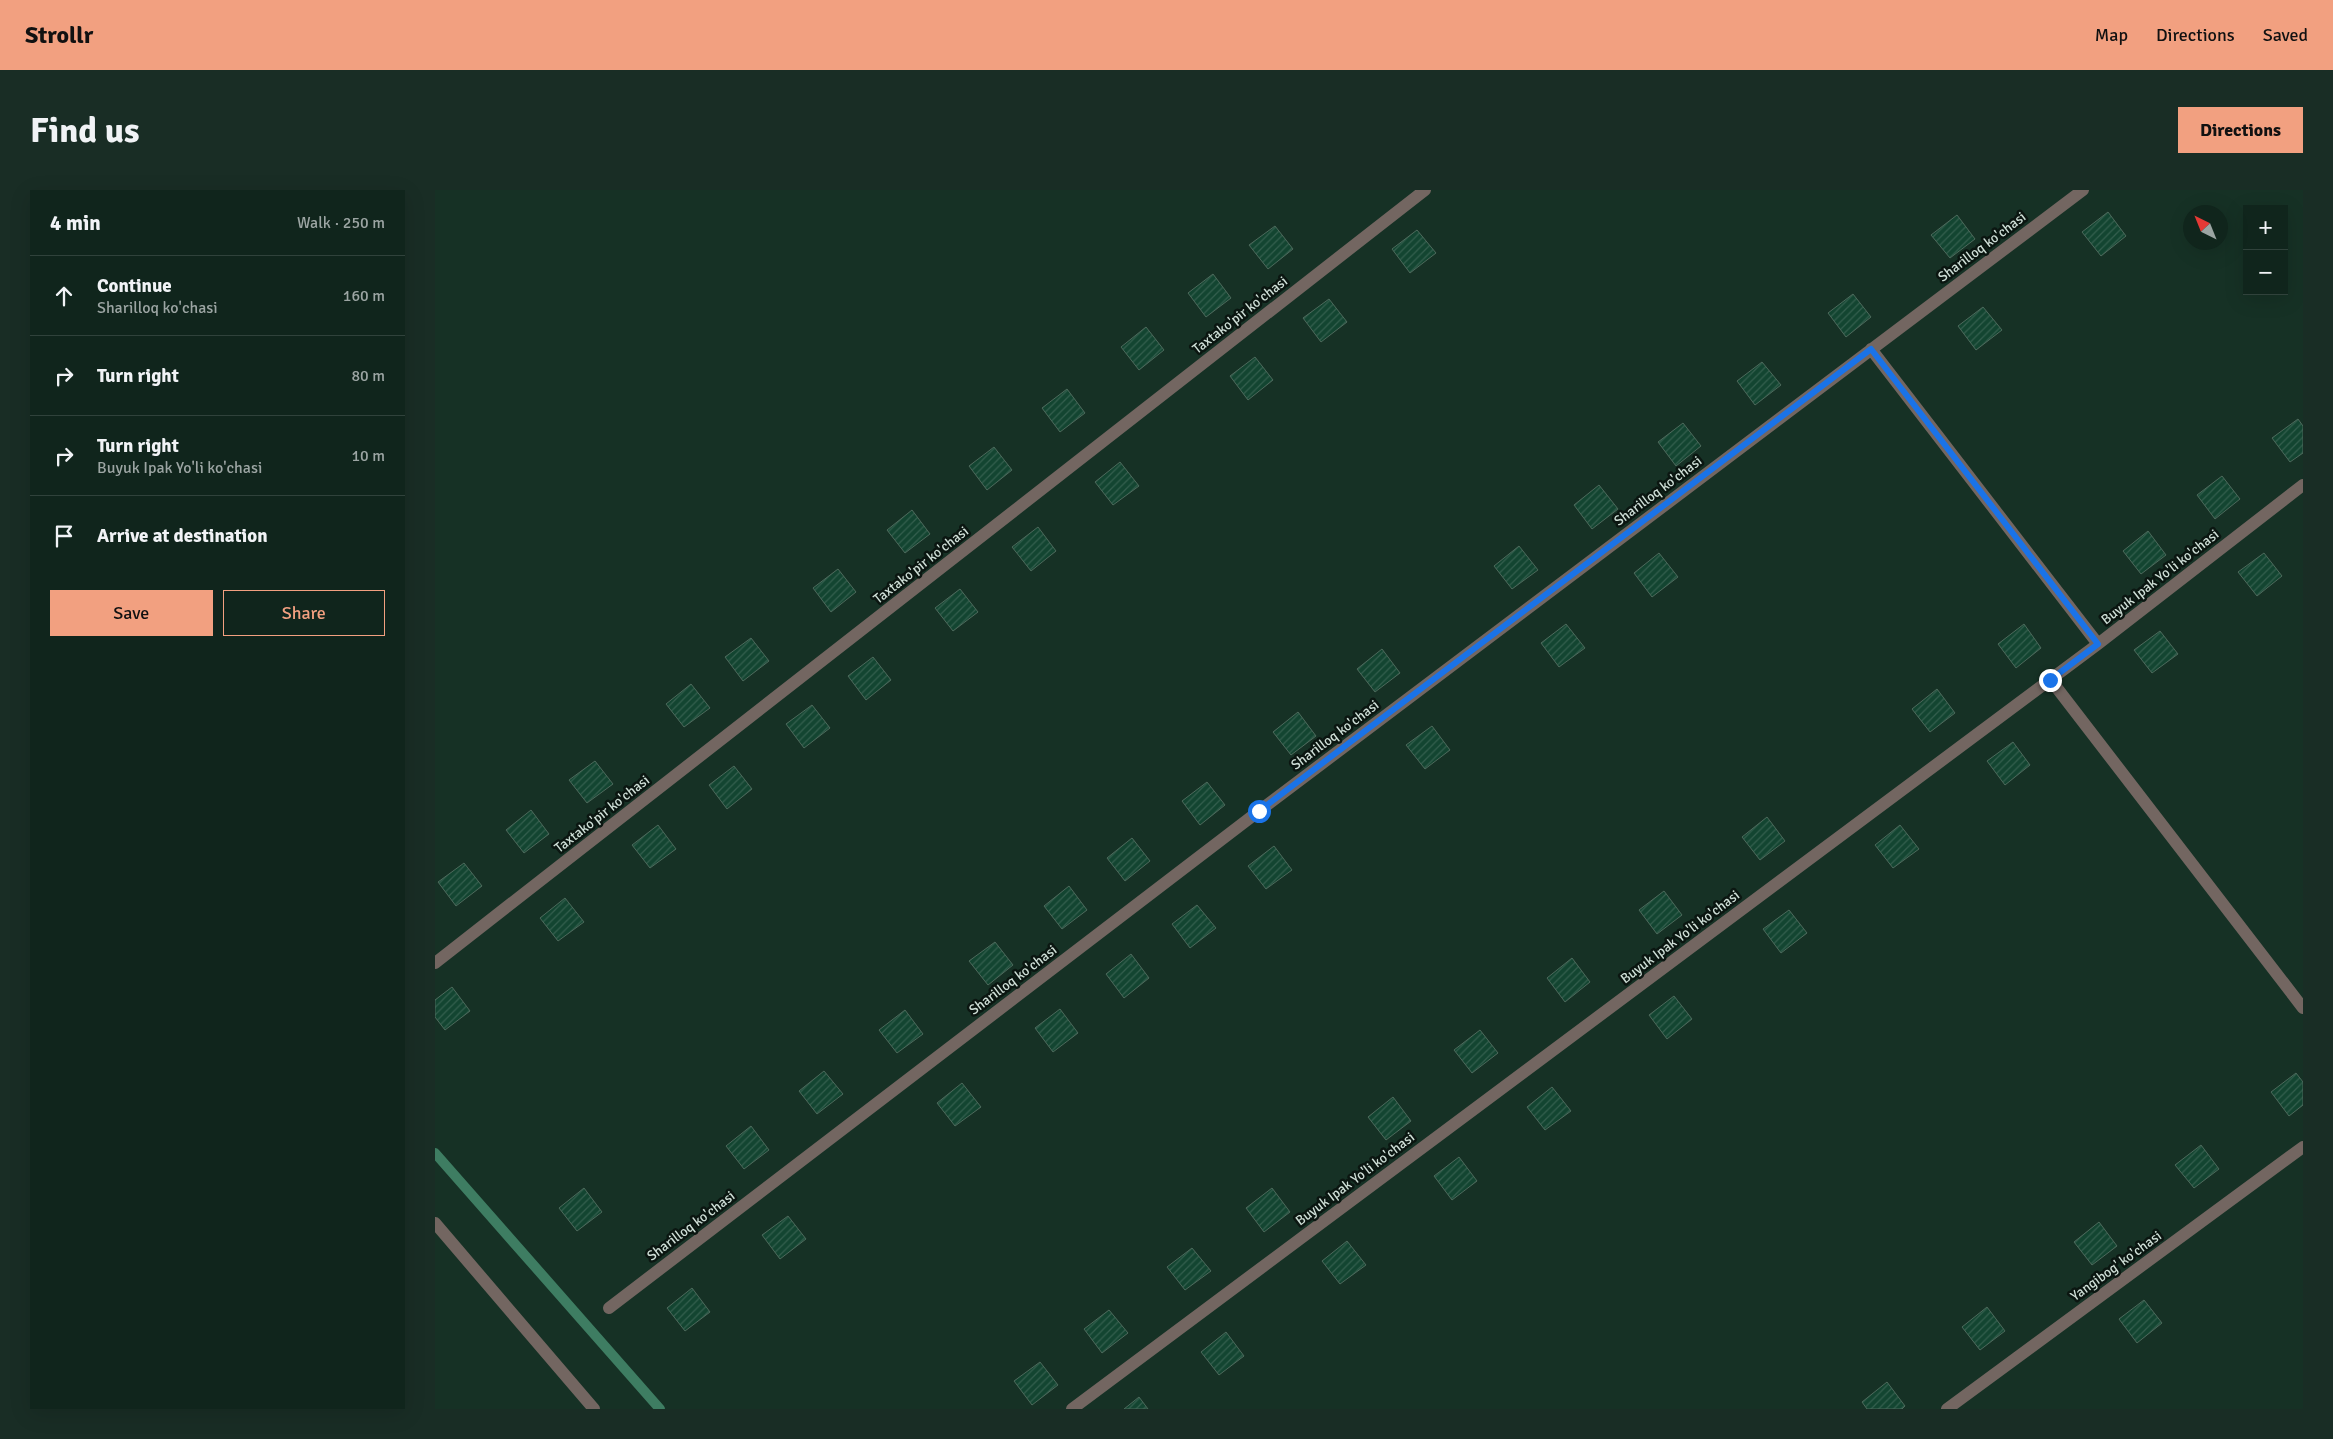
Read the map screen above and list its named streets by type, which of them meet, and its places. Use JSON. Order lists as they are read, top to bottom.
{
  "streets": {
    "street": [
      "Sharilloq ko'chasi",
      "Taxtako'pir ko'chasi",
      "Buyuk Ipak Yo'li ko'chasi",
      "Yangibog' ko'chasi"
    ]
  },
  "north": "top left",
  "page": {
    "header": "Strollr",
    "nav": ["Map", "Directions", "Saved"],
    "buttons": [
      "Directions",
      ["Save", "Share"]
    ],
    "title": "Find us",
    "heading": ["4 min", "Walk · 250 m"],
    "map_buttons": ["+", "−"],
    "list": [
      ["Continue", "Sharilloq ko'chasi", "160 m"],
      ["Turn right", "80 m"],
      ["Turn right", "Buyuk Ipak Yo'li ko'chasi", "10 m"],
      "Arrive at destination"
    ]
  }
}
